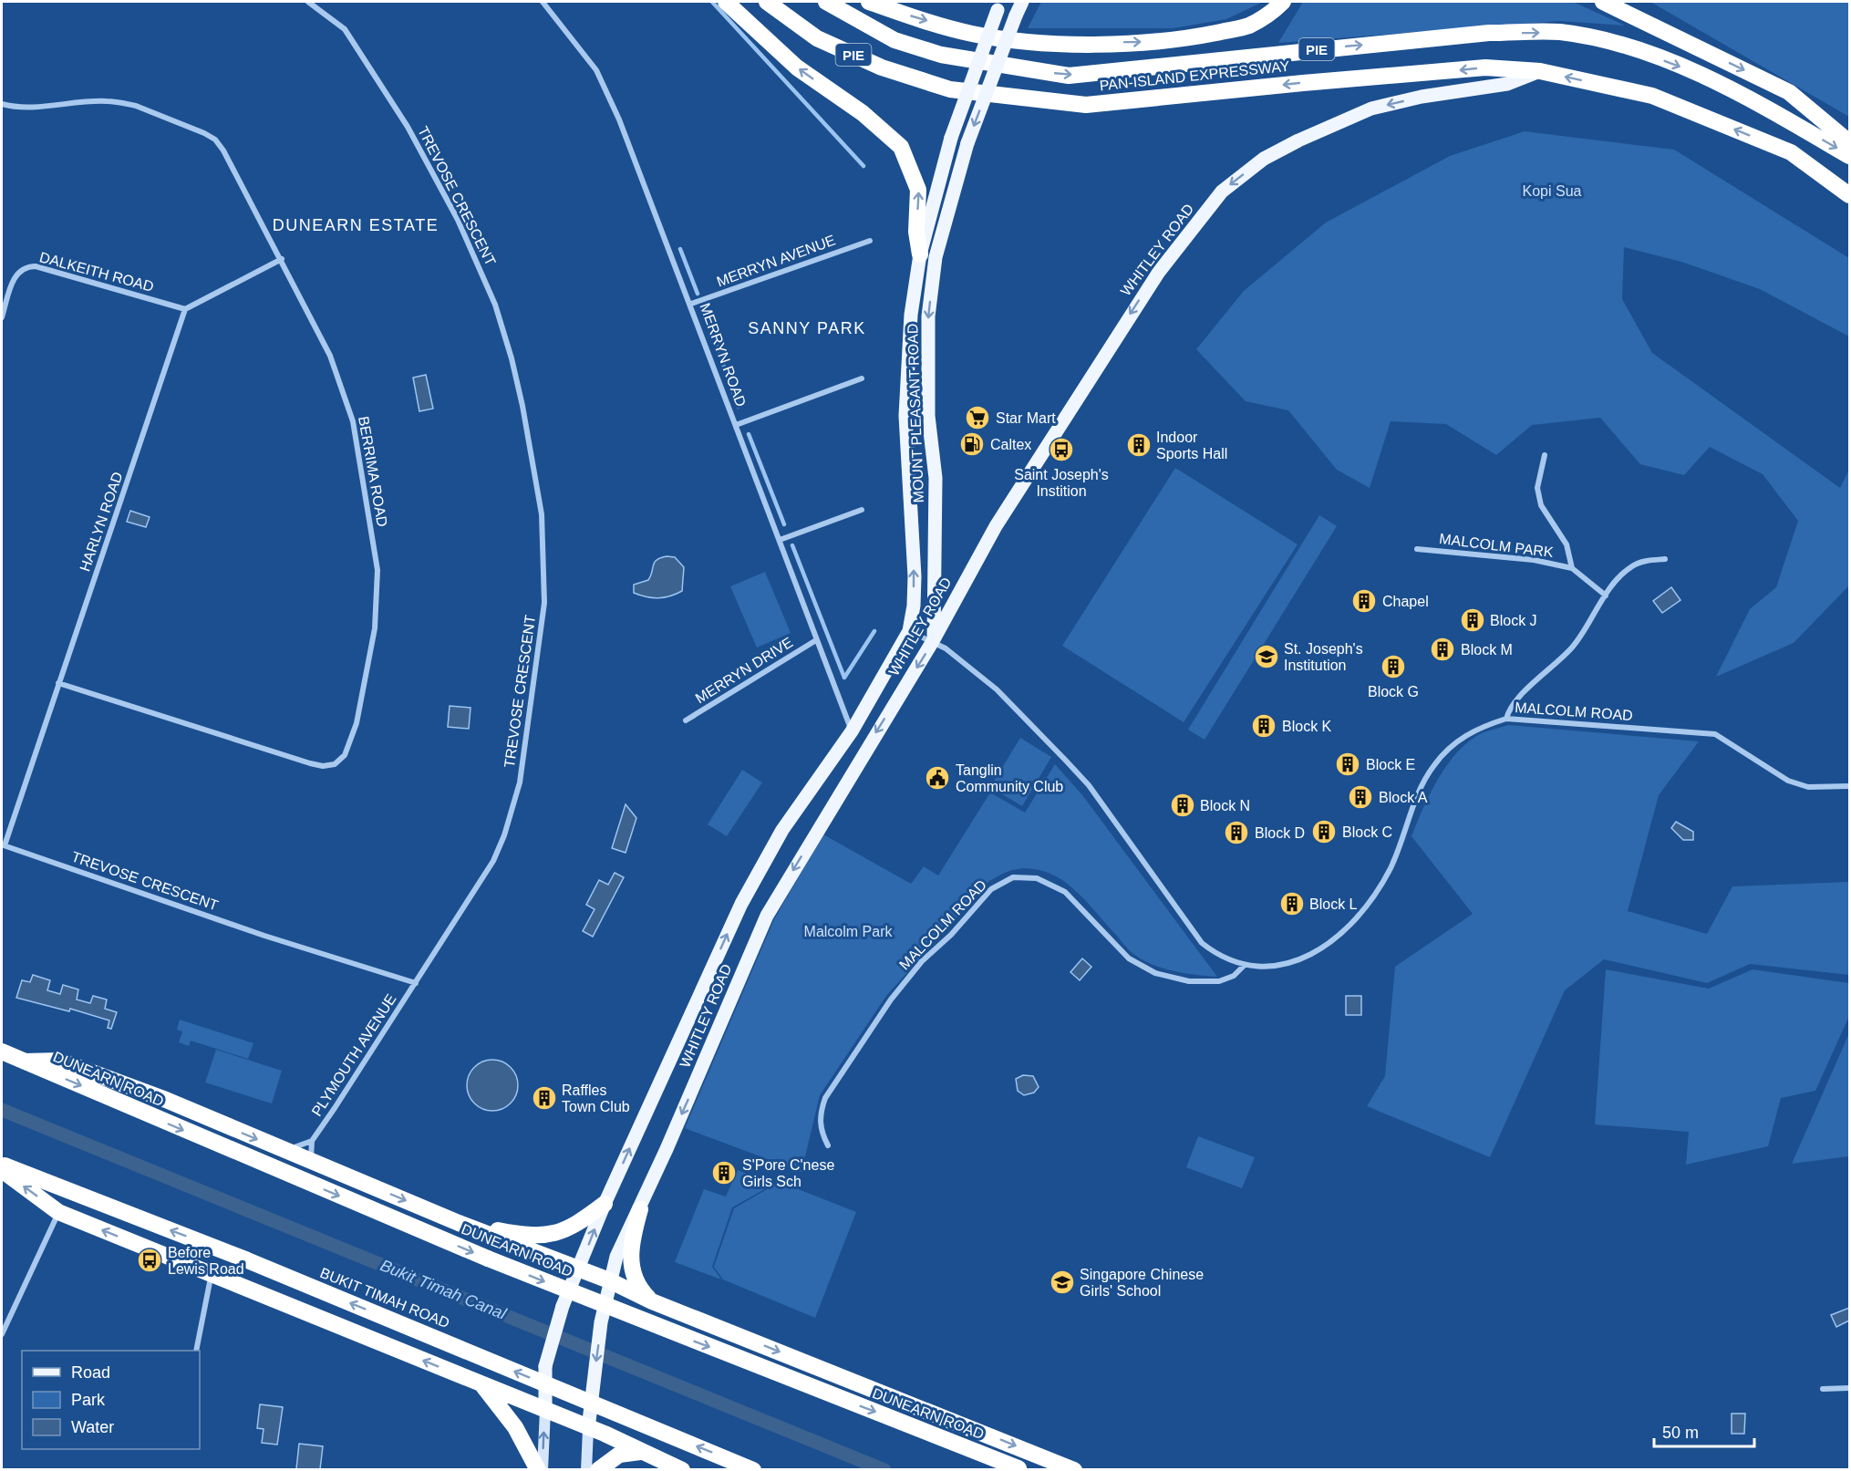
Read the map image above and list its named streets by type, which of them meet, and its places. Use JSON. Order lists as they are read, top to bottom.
{
  "streets": {
    "highway": [
      "PIE",
      "PAN-ISLAND EXPRESSWAY",
      "DUNEARN ROAD",
      "BUKIT TIMAH ROAD"
    ],
    "main road": ["WHITLEY ROAD", "MOUNT PLEASANT ROAD"],
    "street": [
      "TREVOSE CRESCENT",
      "MERRYN AVENUE",
      "DALKEITH ROAD",
      "MERRYN ROAD",
      "BERRIMA ROAD",
      "HARLYN ROAD",
      "MALCOLM PARK",
      "MERRYN DRIVE",
      "MALCOLM ROAD",
      "PLYMOUTH AVENUE"
    ]
  },
  "crossings": [
    ["PAN-ISLAND EXPRESSWAY", "WHITLEY ROAD"],
    ["TREVOSE CRESCENT", "HARLYN ROAD"],
    ["TREVOSE CRESCENT", "PLYMOUTH AVENUE"],
    ["WHITLEY ROAD", "MERRYN ROAD"],
    ["WHITLEY ROAD", "MOUNT PLEASANT ROAD"],
    ["WHITLEY ROAD", "MALCOLM ROAD"],
    ["MERRYN AVENUE", "MERRYN ROAD"],
    ["DALKEITH ROAD", "HARLYN ROAD"],
    ["MERRYN ROAD", "MERRYN DRIVE"],
    ["MOUNT PLEASANT ROAD", "MALCOLM ROAD"],
    ["BERRIMA ROAD", "HARLYN ROAD"]
  ],
  "districts": ["DUNEARN ESTATE", "SANNY PARK"],
  "water": ["Bukit Timah Canal"],
  "parks": ["Kopi Sua", "Malcolm Park"],
  "places": {
    "supermarket": ["Star Mart"],
    "fuel station": ["Caltex"],
    "building": [
      "Indoor Sports Hall",
      "Chapel",
      "Block J",
      "Block M",
      "Block G",
      "Block K",
      "Block E",
      "Block A",
      "Block N",
      "Block C",
      "Block D",
      "Block L",
      "Raffles Town Club",
      "S'Pore C'nese Girls Sch"
    ],
    "bus stop": ["Saint Joseph's Instition", "Before Lewis Road"],
    "school or university": ["St. Joseph's Institution", "Singapore Chinese Girls' School"],
    "public building": ["Tanglin Community Club"]
  },
  "legend": ["Road", "Park", "Water"],
  "scale_bar": "50 m"
}
